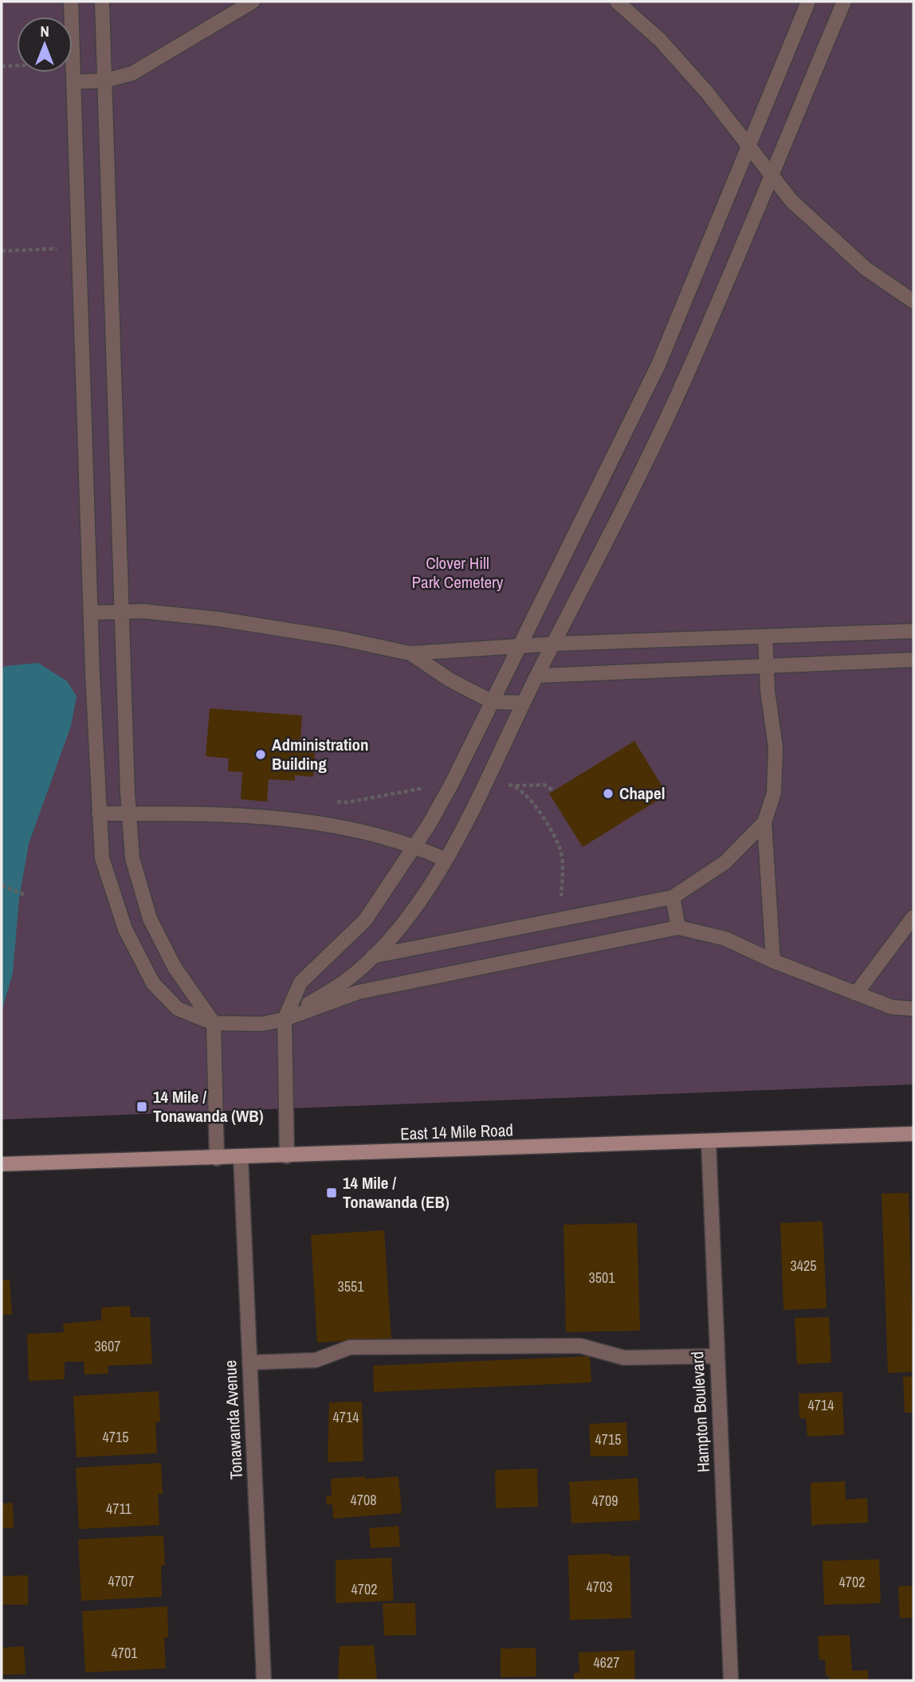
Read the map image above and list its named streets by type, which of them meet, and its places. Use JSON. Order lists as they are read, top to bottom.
{
  "streets": {
    "main road": ["East 14 Mile Road"],
    "street": ["Hampton Boulevard", "Tonawanda Avenue"]
  },
  "crossings": [
    ["East 14 Mile Road", "Hampton Boulevard"],
    ["East 14 Mile Road", "Tonawanda Avenue"]
  ],
  "parks": ["Clover Hill Park Cemetery"],
  "places": {
    "other": ["Administration Building", "Chapel"],
    "transit": ["14 Mile / Tonawanda (WB)", "14 Mile / Tonawanda (EB)"]
  },
  "house_numbers": [
    "3425",
    "3501",
    "3551",
    "3607",
    "4714",
    "4714",
    "4715",
    "4715",
    "4708",
    "4709",
    "4711",
    "4707",
    "4702",
    "4703",
    "4702",
    "4701",
    "4627"
  ],
  "north": "top"
}
